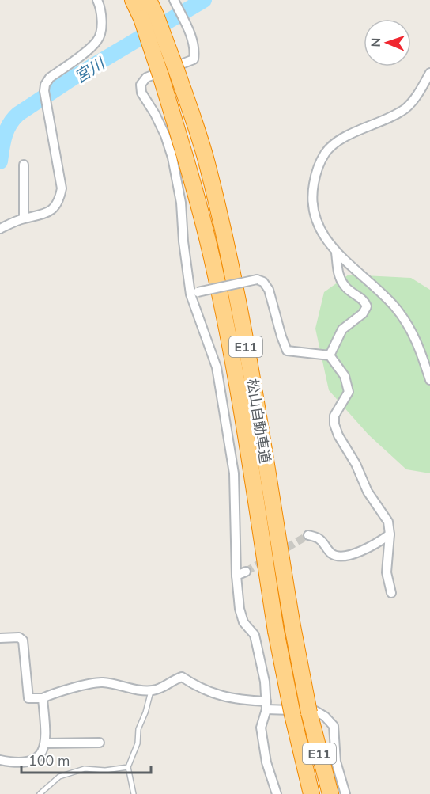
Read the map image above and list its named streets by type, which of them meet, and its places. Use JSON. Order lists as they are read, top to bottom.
{
  "streets": {
    "highway": ["E11", "松山自動車道"]
  },
  "water": ["宮川"],
  "scale_bar": "100 m",
  "north": "left"
}
